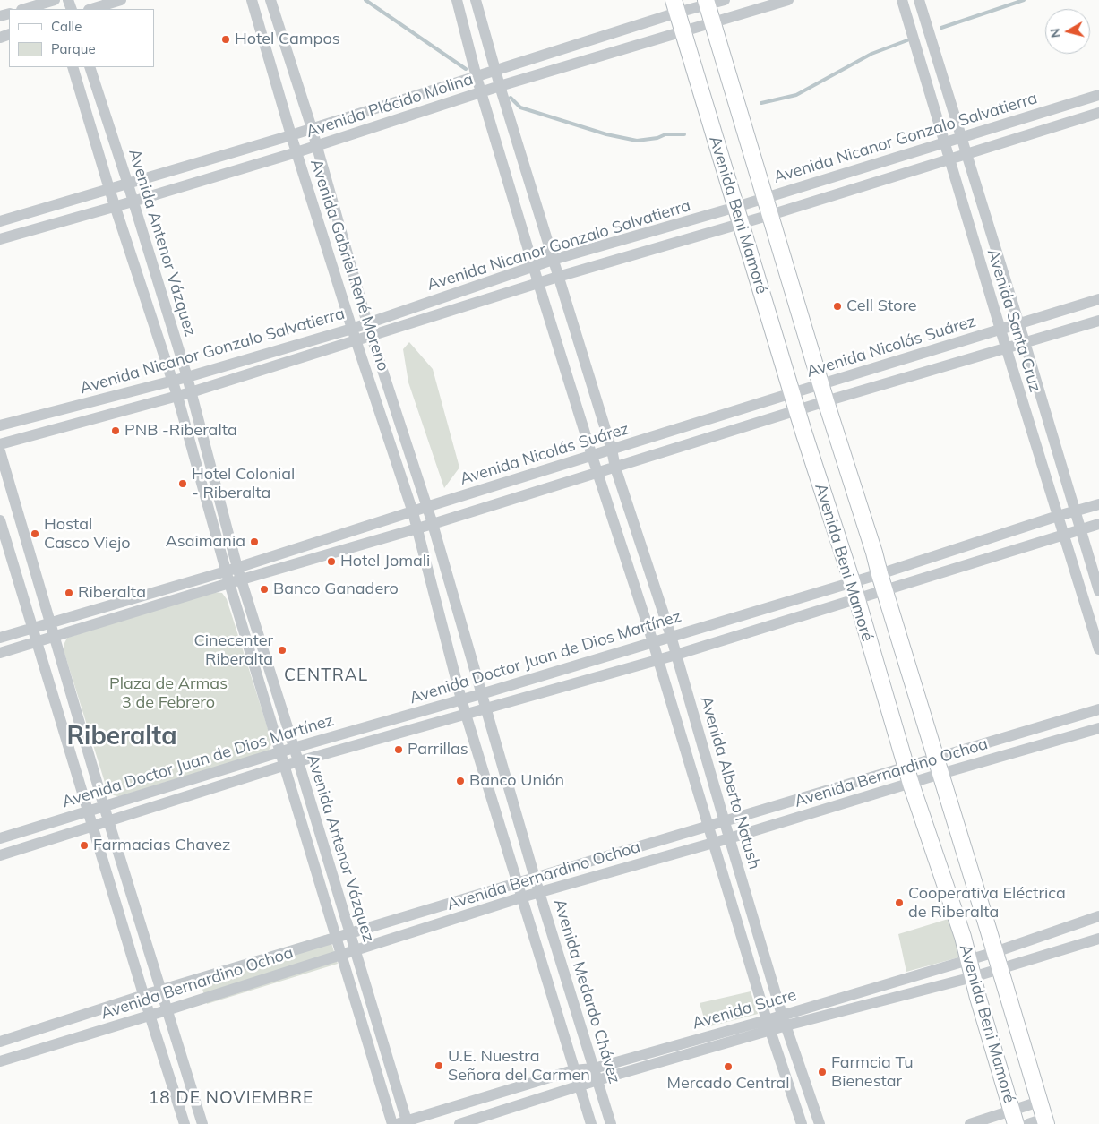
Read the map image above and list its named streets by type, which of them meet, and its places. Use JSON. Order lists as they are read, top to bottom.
{
  "streets": {
    "street": [
      "Avenida Plácido Molina",
      "Avenida Nicanor Gonzalo Salvatierra",
      "Avenida Beni Mamoré",
      "Avenida Antenor Vázquez",
      "Avenida Gabriel René Moreno",
      "Avenida Santa Cruz",
      "Avenida Nicolás Suárez",
      "Avenida Doctor Juan de Dios Martínez",
      "Avenida Bernardino Ochoa",
      "Avenida Alberto Natush",
      "Avenida Medardo Chávez",
      "Avenida Sucre"
    ]
  },
  "crossings": [
    ["Avenida Plácido Molina", "Avenida Beni Mamoré"],
    ["Avenida Plácido Molina", "Avenida Antenor Vázquez"],
    ["Avenida Plácido Molina", "Avenida Gabriel René Moreno"],
    ["Avenida Plácido Molina", "Avenida Alberto Natush"],
    ["Avenida Nicanor Gonzalo Salvatierra", "Avenida Beni Mamoré"],
    ["Avenida Nicanor Gonzalo Salvatierra", "Avenida Antenor Vázquez"],
    ["Avenida Nicanor Gonzalo Salvatierra", "Avenida Gabriel René Moreno"],
    ["Avenida Nicanor Gonzalo Salvatierra", "Avenida Santa Cruz"],
    ["Avenida Nicanor Gonzalo Salvatierra", "Avenida Alberto Natush"],
    ["Avenida Beni Mamoré", "Avenida Nicolás Suárez"],
    ["Avenida Beni Mamoré", "Avenida Doctor Juan de Dios Martínez"],
    ["Avenida Beni Mamoré", "Avenida Bernardino Ochoa"],
    ["Avenida Beni Mamoré", "Avenida Sucre"],
    ["Avenida Antenor Vázquez", "Avenida Nicolás Suárez"],
    ["Avenida Antenor Vázquez", "Avenida Doctor Juan de Dios Martínez"],
    ["Avenida Antenor Vázquez", "Avenida Bernardino Ochoa"],
    ["Avenida Antenor Vázquez", "Avenida Sucre"],
    ["Avenida Gabriel René Moreno", "Avenida Nicolás Suárez"],
    ["Avenida Gabriel René Moreno", "Avenida Medardo Chávez"],
    ["Avenida Santa Cruz", "Avenida Nicolás Suárez"],
    ["Avenida Santa Cruz", "Avenida Doctor Juan de Dios Martínez"],
    ["Avenida Nicolás Suárez", "Avenida Alberto Natush"],
    ["Avenida Nicolás Suárez", "Avenida Medardo Chávez"],
    ["Avenida Doctor Juan de Dios Martínez", "Avenida Alberto Natush"],
    ["Avenida Doctor Juan de Dios Martínez", "Avenida Medardo Chávez"],
    ["Avenida Bernardino Ochoa", "Avenida Alberto Natush"],
    ["Avenida Bernardino Ochoa", "Avenida Medardo Chávez"],
    ["Avenida Alberto Natush", "Avenida Sucre"],
    ["Avenida Medardo Chávez", "Avenida Sucre"]
  ],
  "districts": ["CENTRAL", "Riberalta", "18 DE NOVIEMBRE"],
  "parks": ["Plaza de Armas 3 de Febrero"],
  "places": [
    "Hotel Campos",
    "Cell Store",
    "PNB -Riberalta",
    "Hotel Colonial - Riberalta",
    "Hostal Casco Viejo",
    "Asaimania",
    "Hotel Jomali",
    "Banco Ganadero",
    "Riberalta",
    "Cinecenter Riberalta",
    "Parrillas",
    "Banco Unión",
    "Farmacias Chavez",
    "Cooperativa Eléctrica de Riberalta",
    "U.E. Nuestra Señora del Carmen",
    "Mercado Central",
    "Farmcia Tu Bienestar"
  ],
  "legend": ["Calle", "Parque"],
  "north": "left"
}
